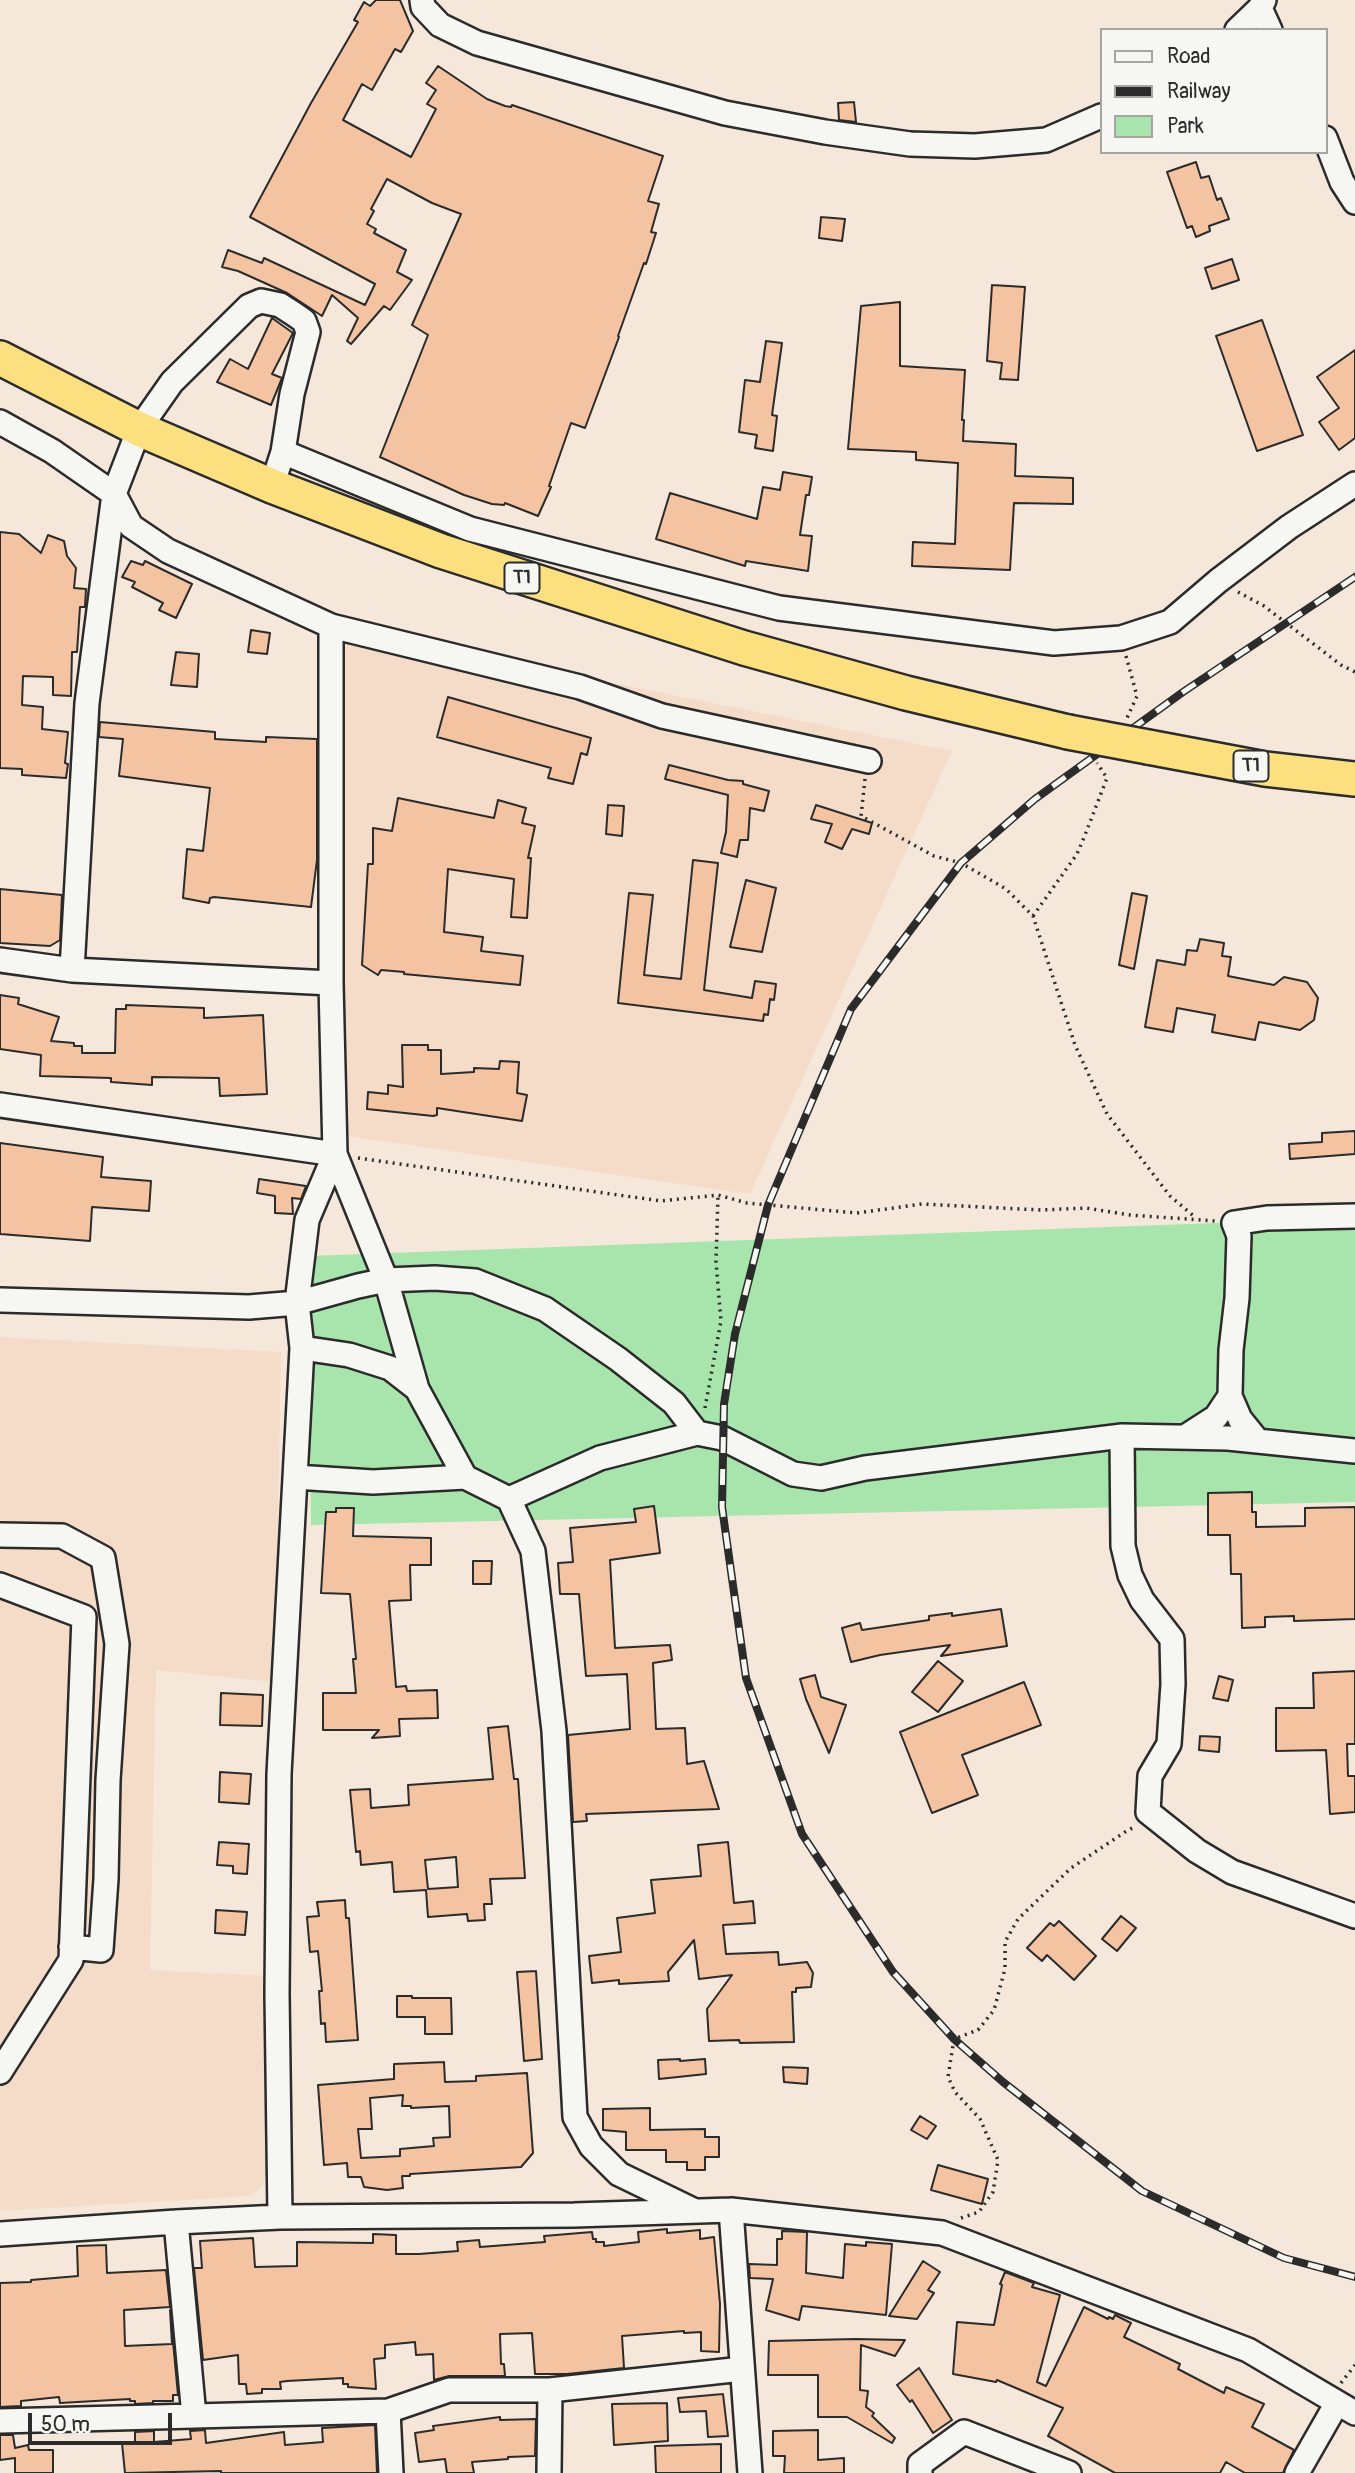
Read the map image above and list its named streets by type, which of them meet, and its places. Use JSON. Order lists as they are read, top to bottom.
{
  "streets": {
    "highway": ["T1"]
  },
  "legend": ["Road", "Railway", "Park"],
  "scale_bar": "50 m"
}
